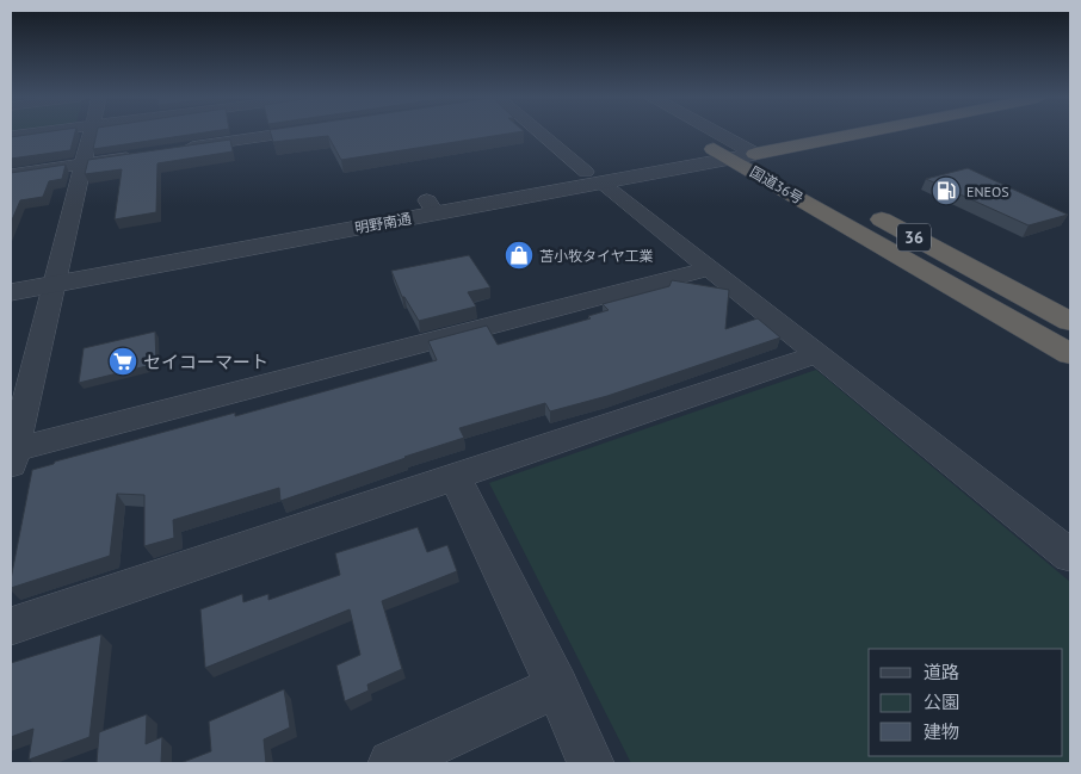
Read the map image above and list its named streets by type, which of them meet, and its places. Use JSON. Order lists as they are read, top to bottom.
{
  "streets": {
    "highway": ["国道36号", "36"],
    "street": ["明野南通"]
  },
  "crossings": [
    ["国道36号", "明野南通"]
  ],
  "places": {
    "fuel station": ["ENEOS"],
    "shop": ["苫小牧タイヤ工業"],
    "supermarket": ["セイコーマート"]
  },
  "legend": ["道路", "公園", "建物"]
}
